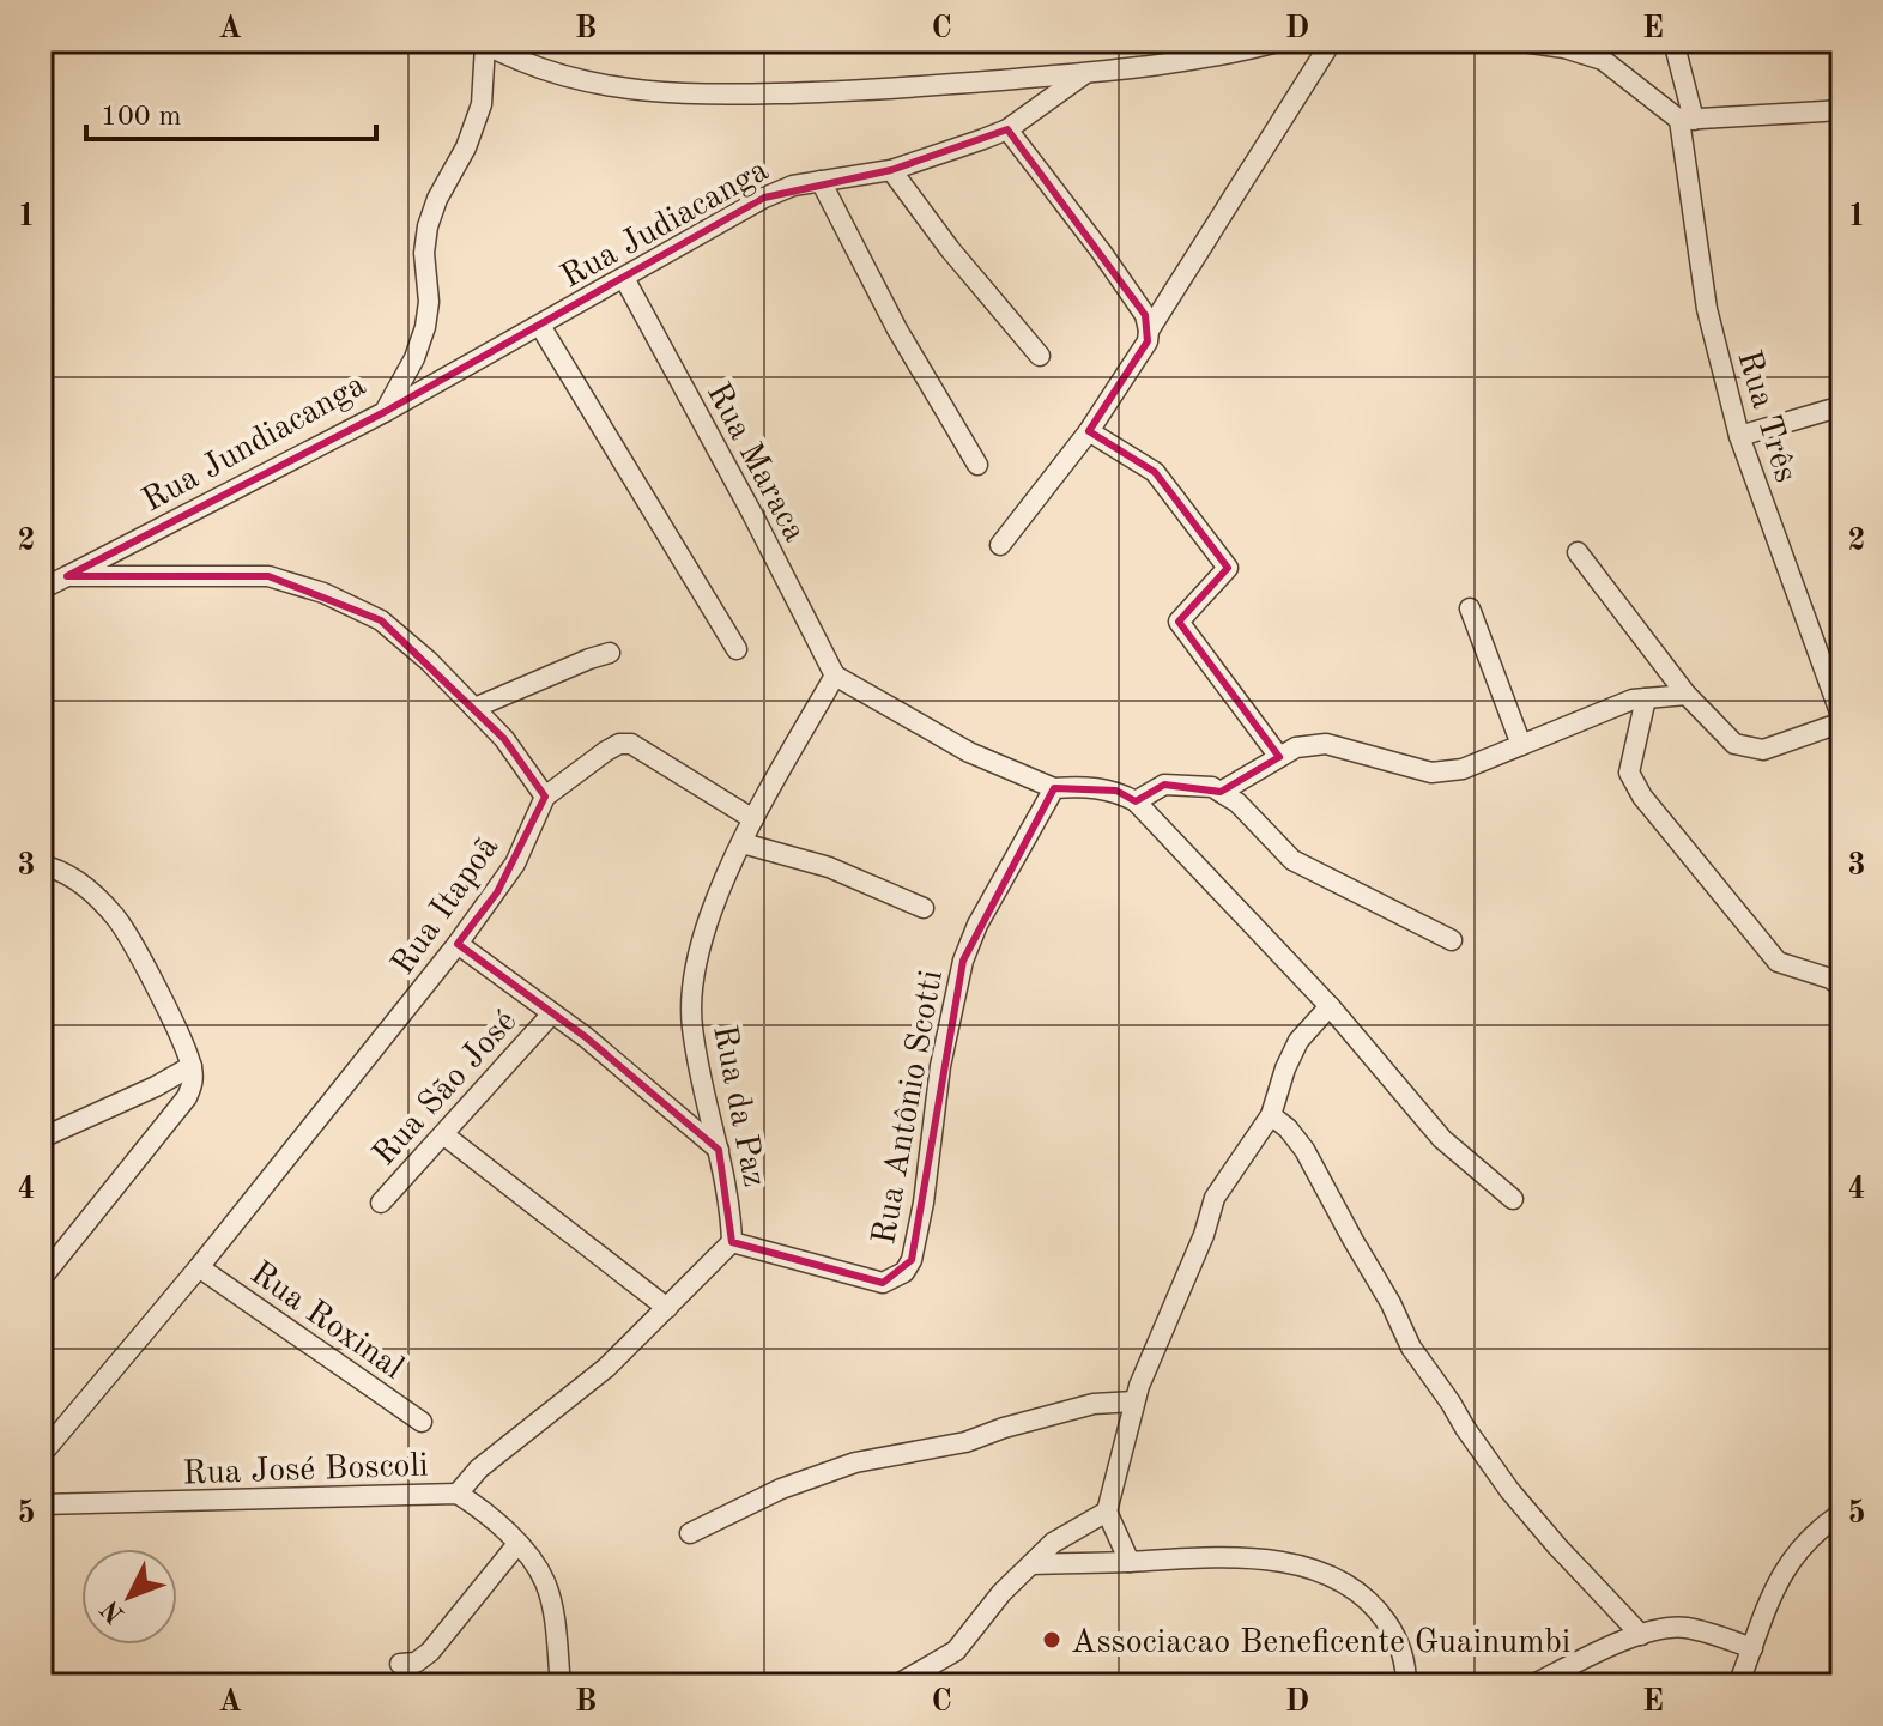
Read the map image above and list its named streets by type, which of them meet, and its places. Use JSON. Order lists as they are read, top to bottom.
{
  "streets": {
    "street": [
      "Rua Judiacanga",
      "Rua Três",
      "Rua Jundiacanga",
      "Rua Maraca",
      "Rua Itapoã",
      "Rua São José",
      "Rua da Paz",
      "Rua Antônio Scotti",
      "Rua Roxinal",
      "Rua José Boscoli"
    ]
  },
  "crossings": [
    ["Rua Judiacanga", "Rua Jundiacanga"],
    ["Rua Judiacanga", "Rua Maraca"],
    ["Rua Maraca", "Rua da Paz"],
    ["Rua Itapoã", "Rua São José"],
    ["Rua Itapoã", "Rua Roxinal"],
    ["Rua São José", "Rua da Paz"],
    ["Rua da Paz", "Rua Antônio Scotti"]
  ],
  "places": ["Associacao Beneficente Guainumbi"],
  "scale_bar": "100 m",
  "north": "bottom left",
  "grid": {
    "columns": [
      "A",
      "B",
      "C",
      "D",
      "E"
    ],
    "rows": [
      "1",
      "2",
      "3",
      "4",
      "5"
    ]
  }
}
